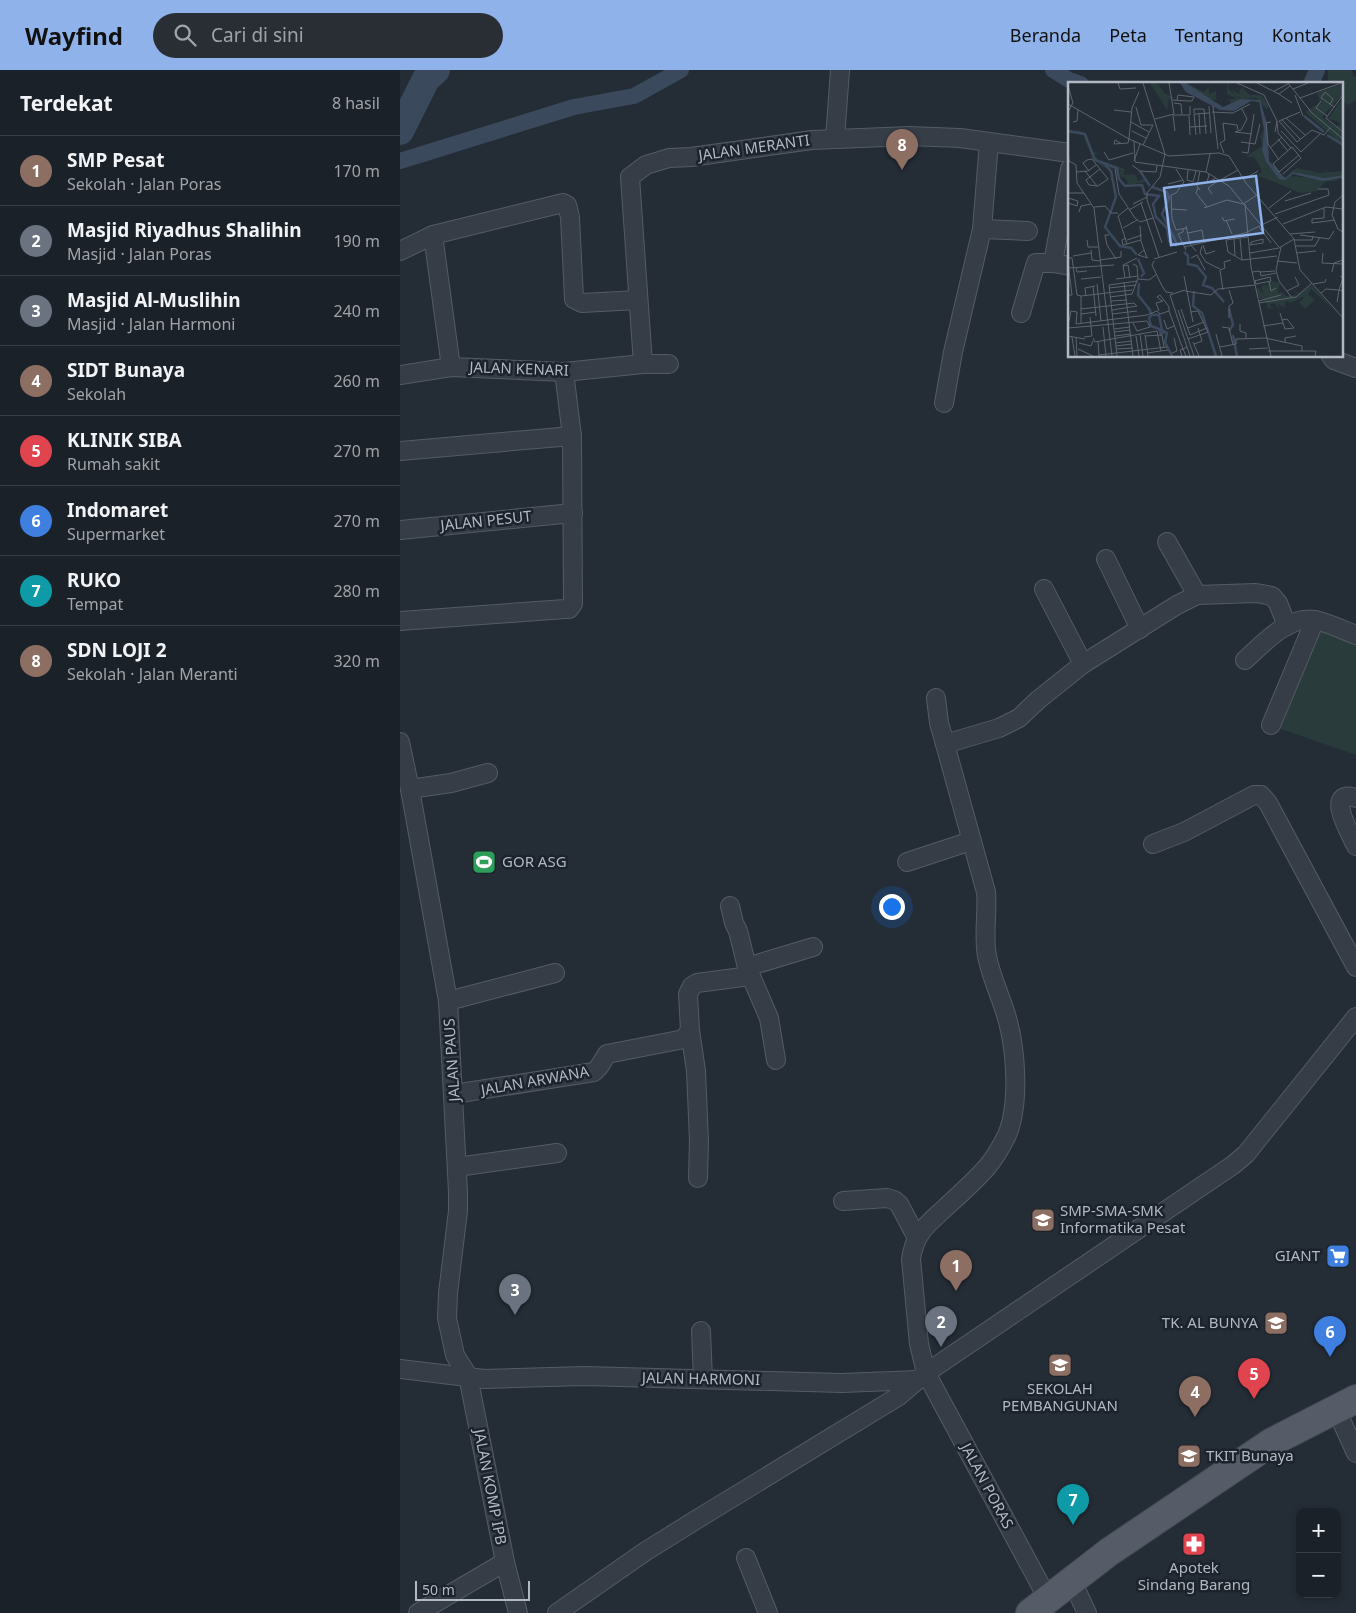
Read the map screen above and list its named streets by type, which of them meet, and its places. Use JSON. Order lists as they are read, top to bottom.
{
  "streets": {
    "street": [
      "JALAN MERANTI",
      "JALAN KENARI",
      "JALAN PESUT",
      "JALAN PAUS",
      "JALAN ARWANA",
      "JALAN HARMONI",
      "JALAN PORAS",
      "JALAN KOMP IPB"
    ]
  },
  "crossings": [
    ["JALAN MERANTI", "JALAN KENARI"],
    ["JALAN PAUS", "JALAN ARWANA"],
    ["JALAN PAUS", "JALAN HARMONI"],
    ["JALAN PAUS", "JALAN KOMP IPB"],
    ["JALAN HARMONI", "JALAN PORAS"],
    ["JALAN HARMONI", "JALAN KOMP IPB"]
  ],
  "places": {
    "sports": ["GOR ASG"],
    "school or university": [
      "SMP-SMA-SMK Informatika Pesat",
      "TK. AL BUNYA",
      "SEKOLAH PEMBANGUNAN",
      "TKIT Bunaya"
    ],
    "supermarket": ["GIANT"],
    "pharmacy": ["Apotek Sindang Barang"]
  },
  "scale_bar": "50 m",
  "page": {
    "header": "Wayfind",
    "search": "Cari di sini",
    "nav": [
      "Beranda",
      "Peta",
      "Tentang",
      "Kontak"
    ],
    "heading": ["Terdekat", "8 hasil"],
    "pins": [
      "8",
      "1",
      "3",
      "2",
      "6",
      "5",
      "4",
      "7"
    ],
    "list": [
      {
        "mark": "1",
        "name": "SMP Pesat",
        "note": "Sekolah · Jalan Poras",
        "value": "170 m"
      },
      {
        "mark": "2",
        "name": "Masjid Riyadhus Shalihin",
        "note": "Masjid · Jalan Poras",
        "value": "190 m"
      },
      {
        "mark": "3",
        "name": "Masjid Al-Muslihin",
        "note": "Masjid · Jalan Harmoni",
        "value": "240 m"
      },
      {
        "mark": "4",
        "name": "SIDT Bunaya",
        "note": "Sekolah",
        "value": "260 m"
      },
      {
        "mark": "5",
        "name": "KLINIK SIBA",
        "note": "Rumah sakit",
        "value": "270 m"
      },
      {
        "mark": "6",
        "name": "Indomaret",
        "note": "Supermarket",
        "value": "270 m"
      },
      {
        "mark": "7",
        "name": "RUKO",
        "note": "Tempat",
        "value": "280 m"
      },
      {
        "mark": "8",
        "name": "SDN LOJI 2",
        "note": "Sekolah · Jalan Meranti",
        "value": "320 m"
      }
    ],
    "map_buttons": ["+", "−"],
    "scale": "50 m"
  }
}
